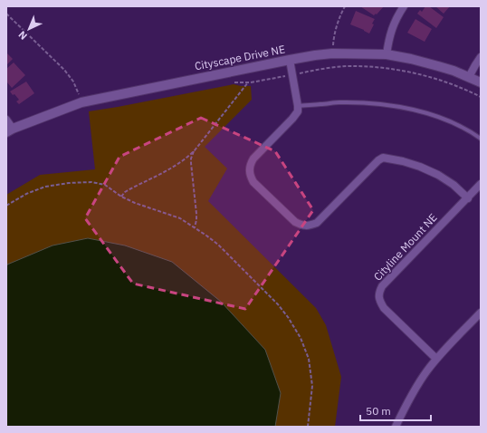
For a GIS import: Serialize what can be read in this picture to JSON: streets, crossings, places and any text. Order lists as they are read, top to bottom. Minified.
{"streets":{"street":["Cityscape Drive NE","Cityline Mount NE"]},"scale_bar":"50 m","north":"bottom left"}
